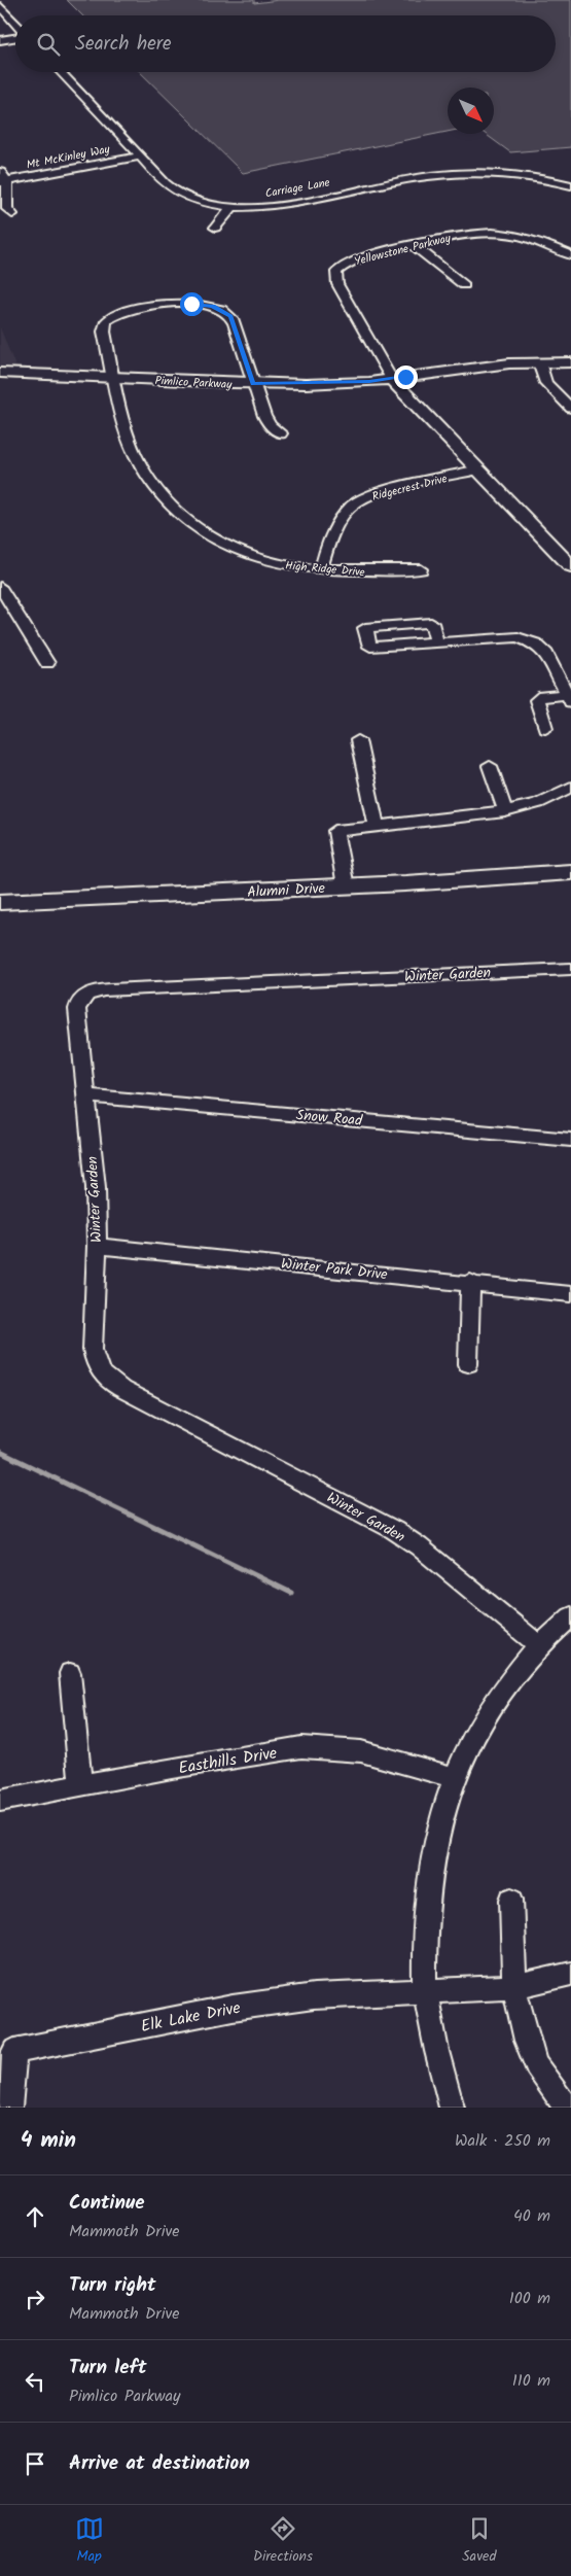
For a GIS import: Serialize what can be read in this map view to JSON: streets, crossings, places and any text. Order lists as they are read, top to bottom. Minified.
{"streets":{"main road":["Alumni Drive"],"street":["Mt McKinley Way","Carriage Lane","Yellowstone Parkway","Pimlico Parkway","Ridgecrest Drive","High Ridge Drive","Winter Garden","Snow Road","Winter Park Drive","Easthills Drive","Elk Lake Drive"]},"crossings":[["Mt McKinley Way","Carriage Lane"],["Yellowstone Parkway","Pimlico Parkway"],["Yellowstone Parkway","Ridgecrest Drive"],["Pimlico Parkway","High Ridge Drive"],["Ridgecrest Drive","High Ridge Drive"],["Winter Garden","Snow Road"],["Winter Garden","Winter Park Drive"]],"north":"bottom right","page":{"search":"Search here","heading":["4 min","Walk · 250 m"],"list":[["Continue","Mammoth Drive","40 m"],["Turn right","Mammoth Drive","100 m"],["Turn left","Pimlico Parkway","110 m"],"Arrive at destination"],"nav":["Map","Directions","Saved"]}}
